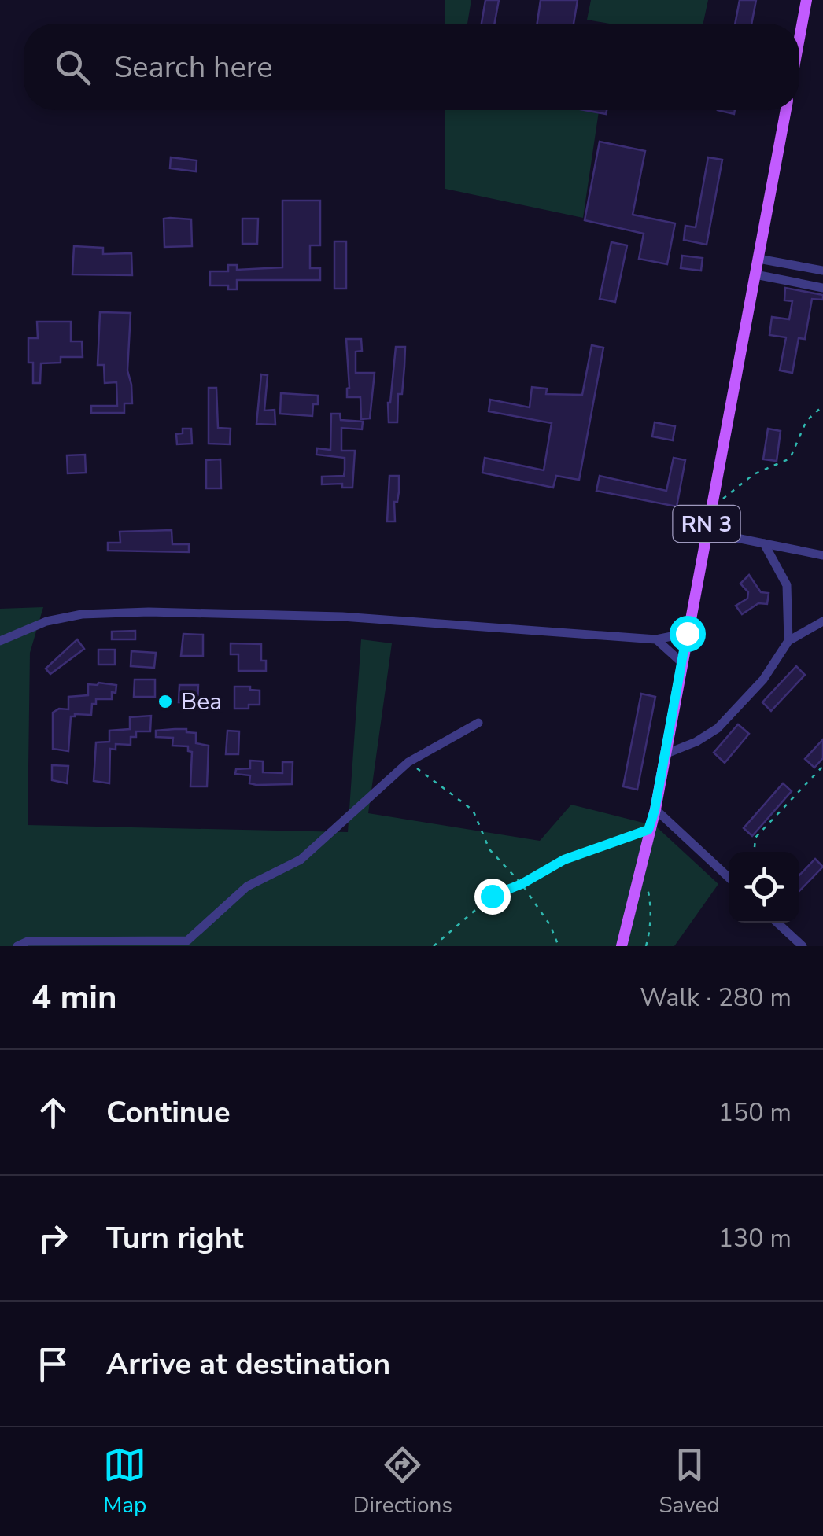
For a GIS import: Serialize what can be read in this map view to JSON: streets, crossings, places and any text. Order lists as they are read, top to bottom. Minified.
{"streets":{"main road":["RN 3"]},"places":["Bea"],"page":{"search":"Search here","heading":["4 min","Walk · 280 m"],"list":[["Continue","150 m"],["Turn right","130 m"],"Arrive at destination"],"nav":["Map","Directions","Saved"]}}
